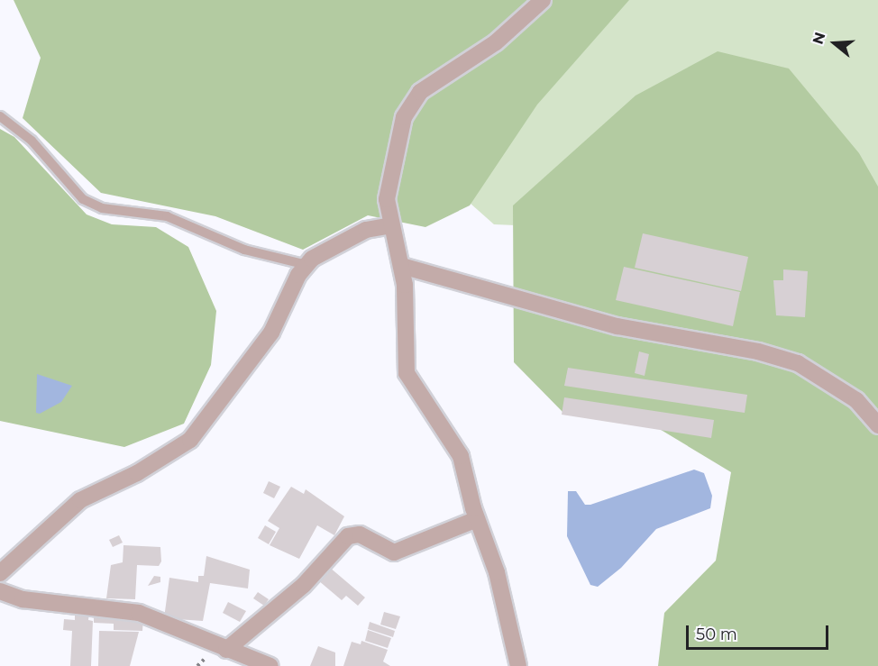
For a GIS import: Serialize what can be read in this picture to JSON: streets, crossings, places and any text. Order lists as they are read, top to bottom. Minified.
{"scale_bar":"50 m","north":"left"}
